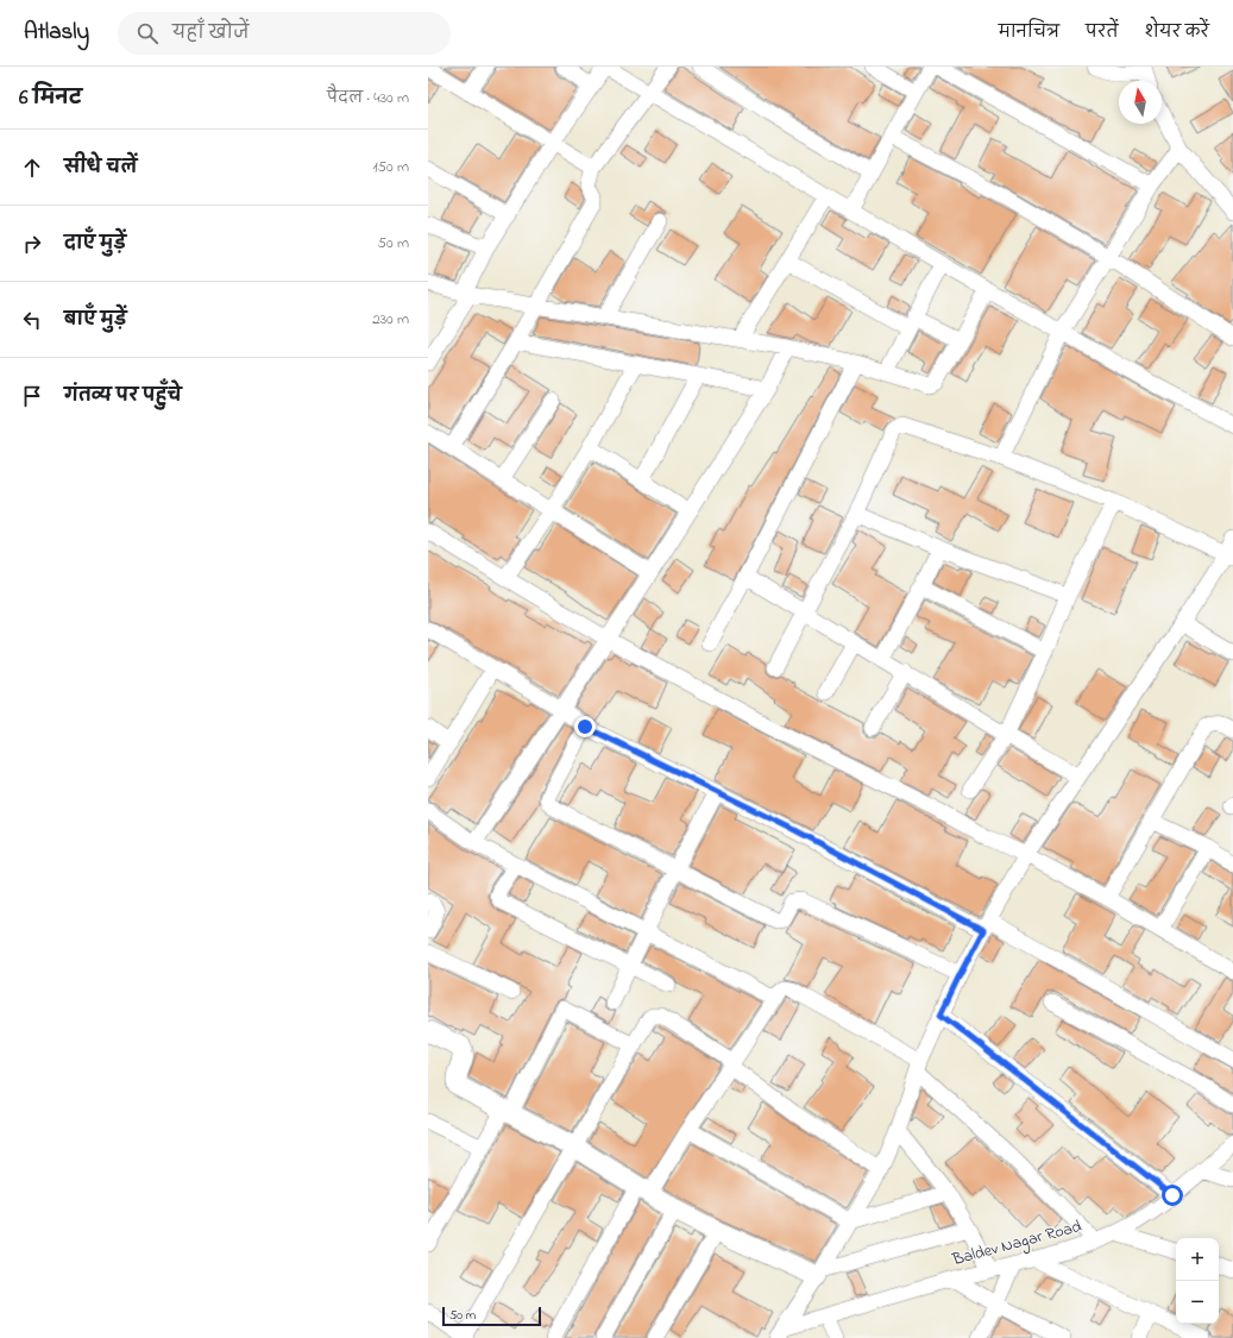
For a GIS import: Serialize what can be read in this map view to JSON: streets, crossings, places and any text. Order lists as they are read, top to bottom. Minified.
{"streets":{"street":["Baldev Nagar Road"]},"scale_bar":"50 m","north":"top","page":{"header":"Atlasly","search":"यहाँ खोजें","nav":["मानचित्र","परतें","शेयर करें"],"heading":["6 मिनट","पैदल · 430 m"],"list":[["सीधे चलें","150 m"],["दाएँ मुड़ें","50 m"],["बाएँ मुड़ें","230 m"],"गंतव्य पर पहुँचे"],"map_buttons":["+","−"],"scale":"50 m"}}
